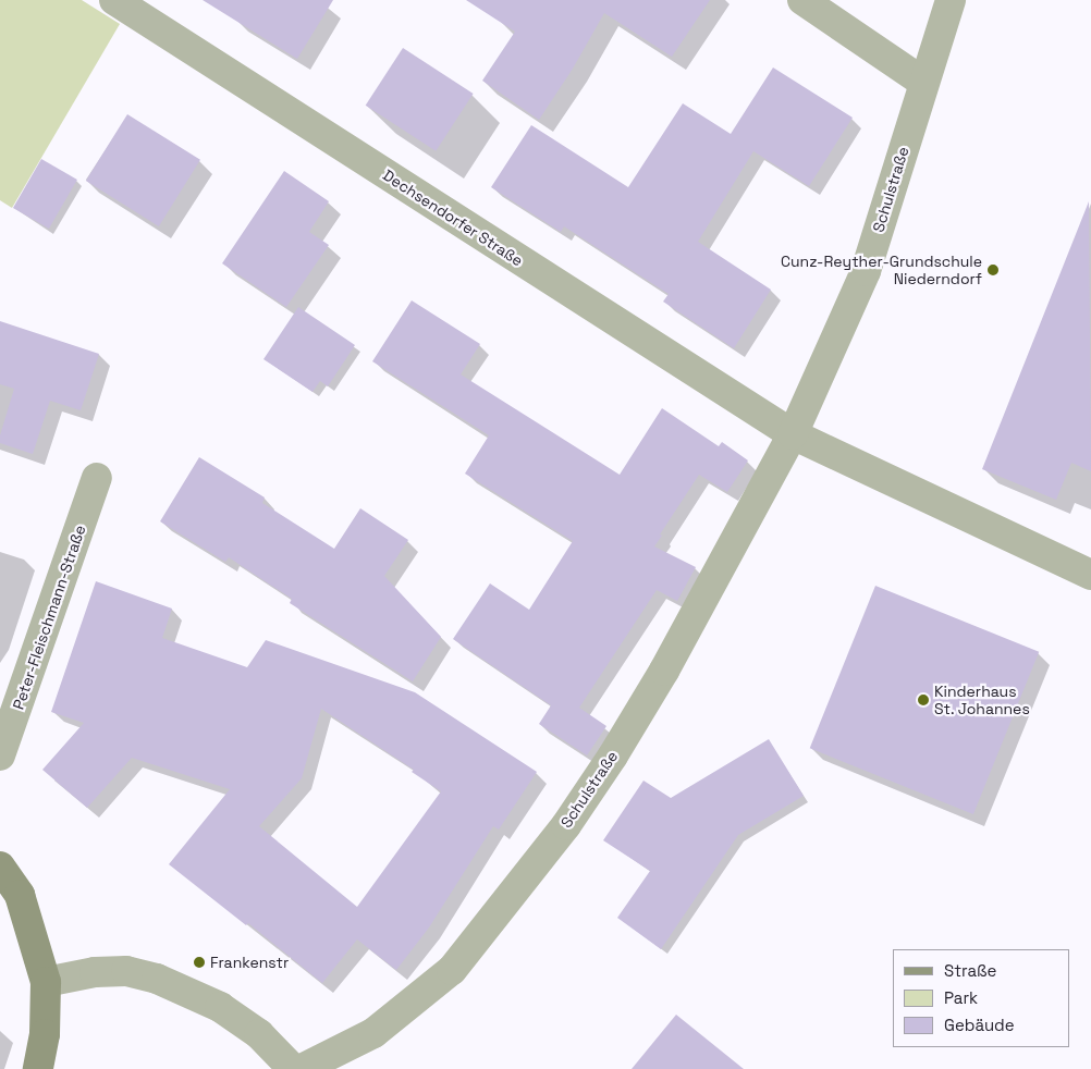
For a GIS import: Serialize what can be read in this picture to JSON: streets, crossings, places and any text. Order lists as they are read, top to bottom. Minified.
{"streets":{"street":["Schulstraße","Dechsendorfer Straße","Peter-Fleischmann-Straße"]},"crossings":[["Schulstraße","Dechsendorfer Straße"]],"places":["Cunz-Reyther-Grundschule Niederndorf","Kinderhaus St. Johannes","Frankenstr"],"legend":["Straße","Park","Gebäude"]}
